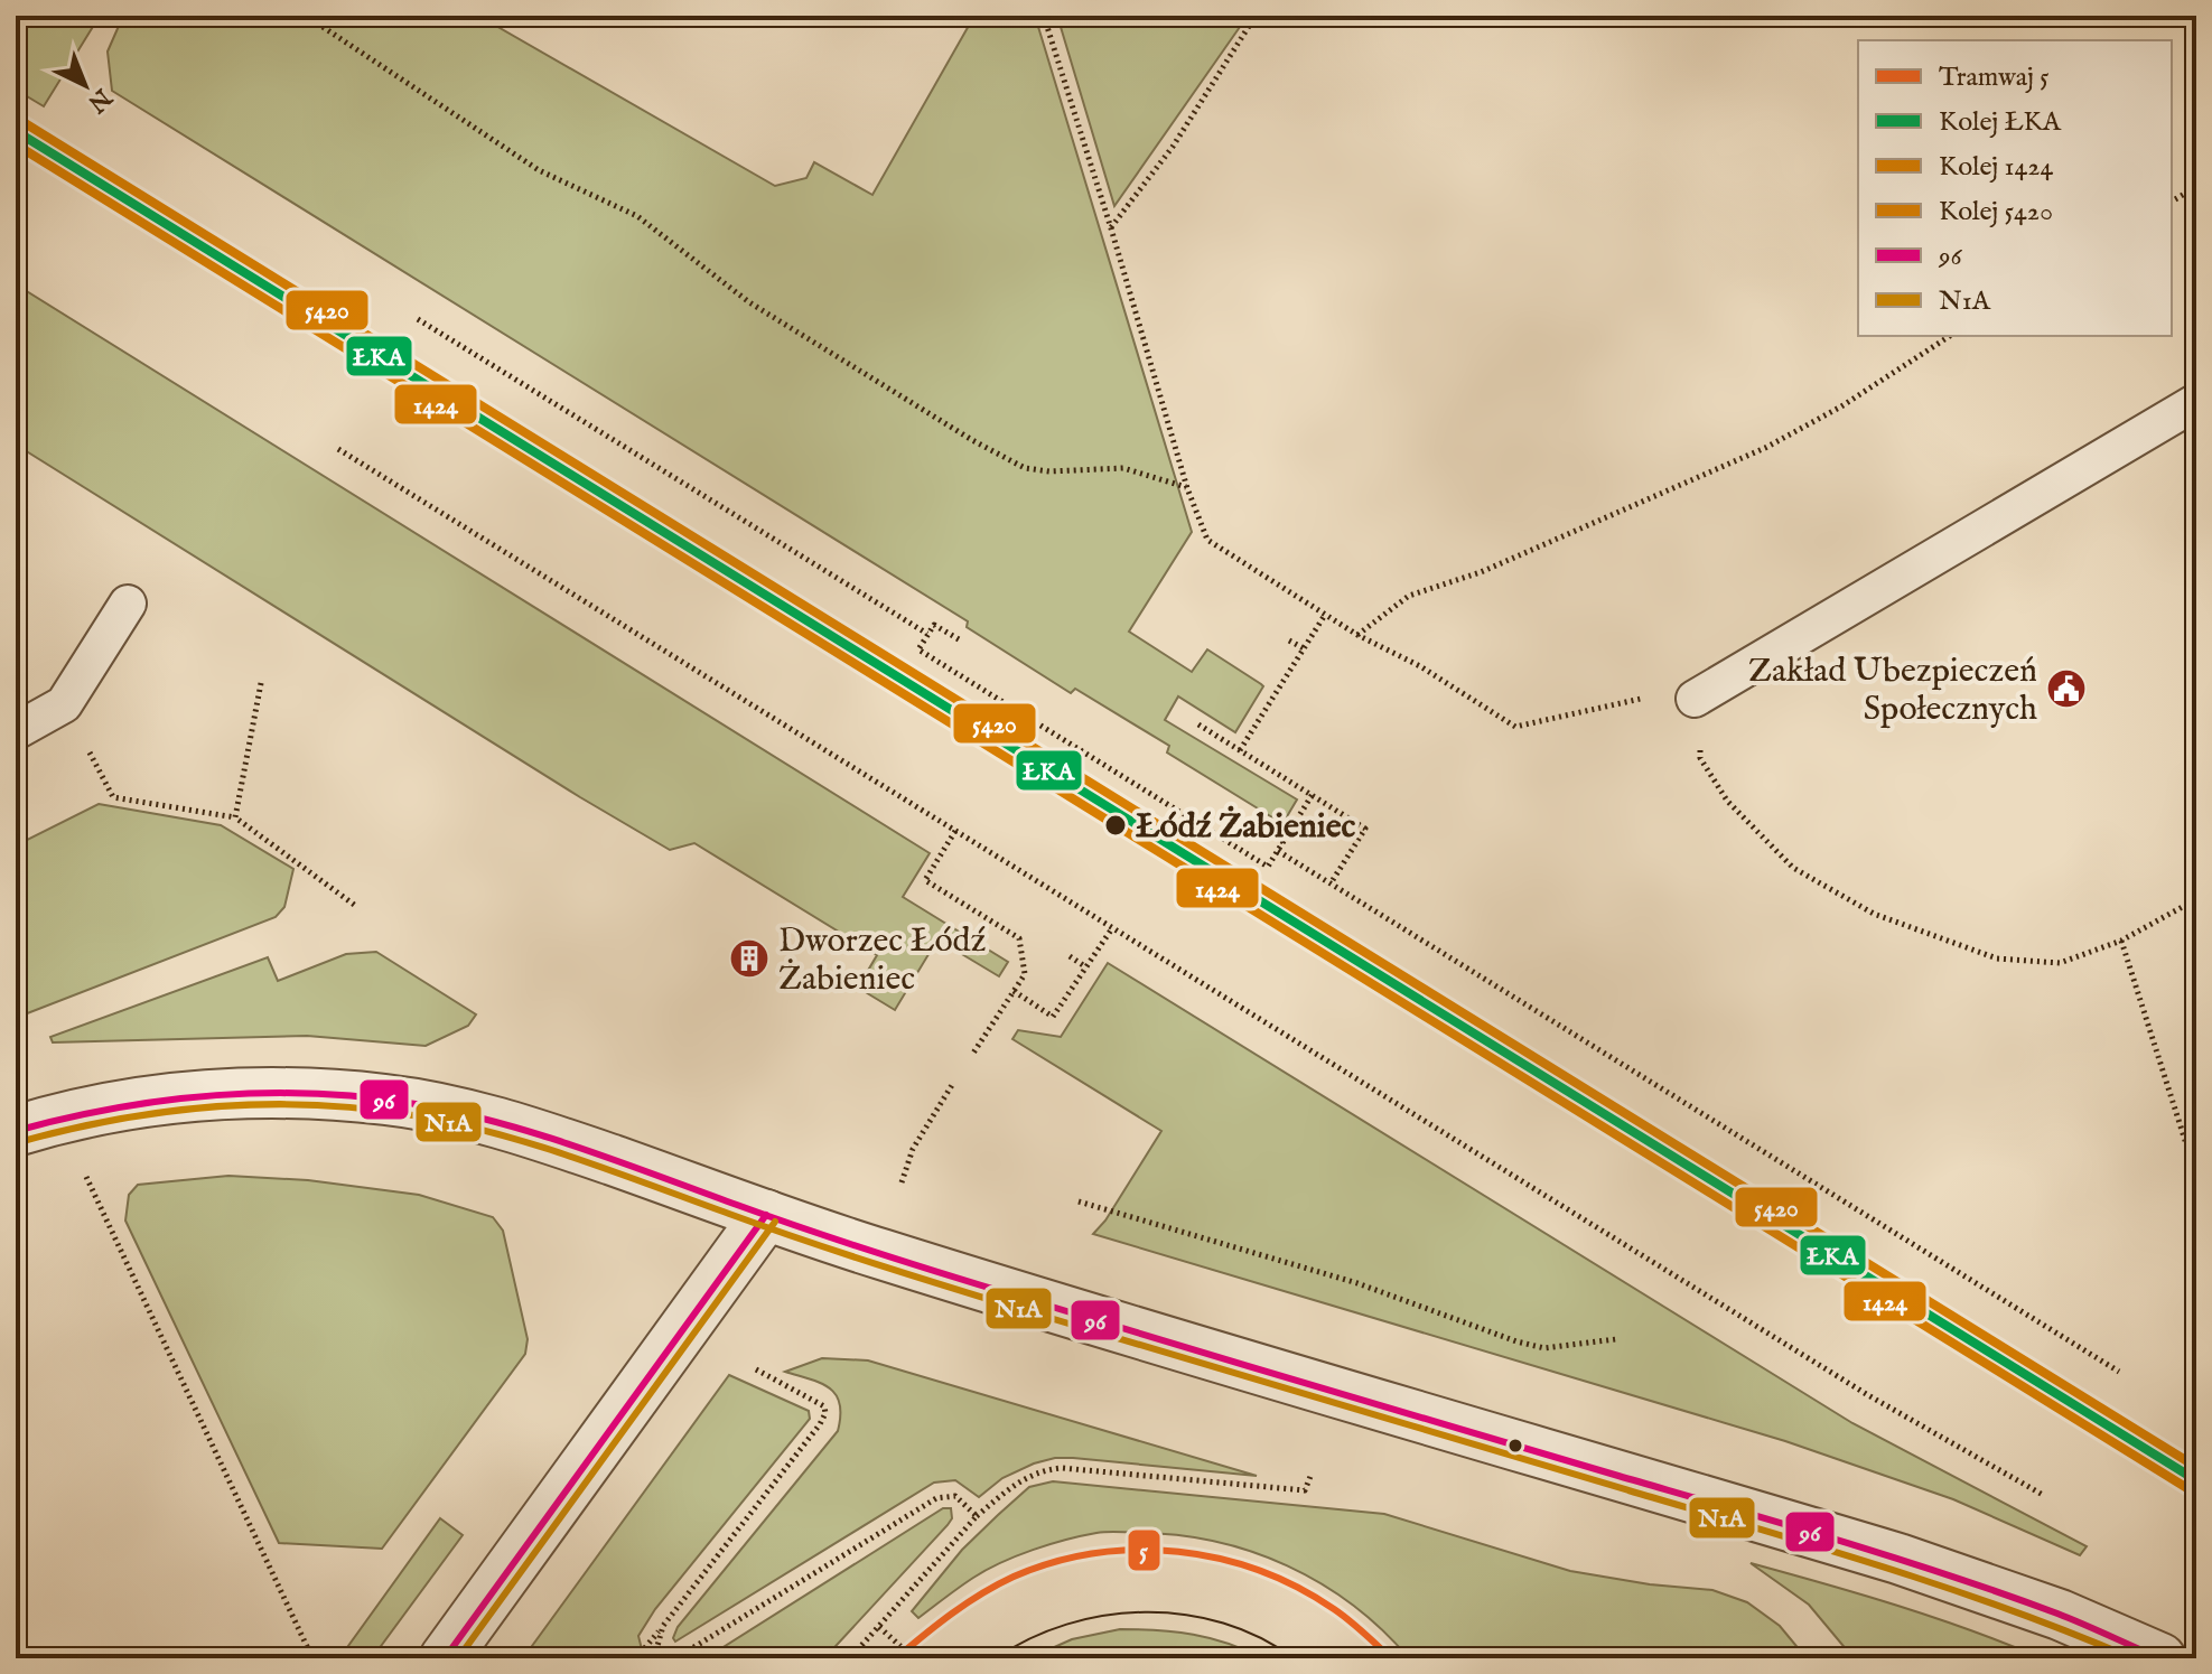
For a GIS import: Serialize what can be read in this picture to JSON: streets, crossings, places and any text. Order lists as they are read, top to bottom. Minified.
{"places":{"public building":["Zakład Ubezpieczeń Społecznych"],"other":["Łódź Żabieniec"],"building":["Dworzec Łódź Żabieniec"]},"lines":["rail line 5420","rail line ŁKA","rail line 1424","transit line 96","transit line N1A","tram line 5"],"legend":["Tramwaj 5","Kolej ŁKA","Kolej 1424","Kolej 5420","96","N1A"],"north":"bottom right"}
